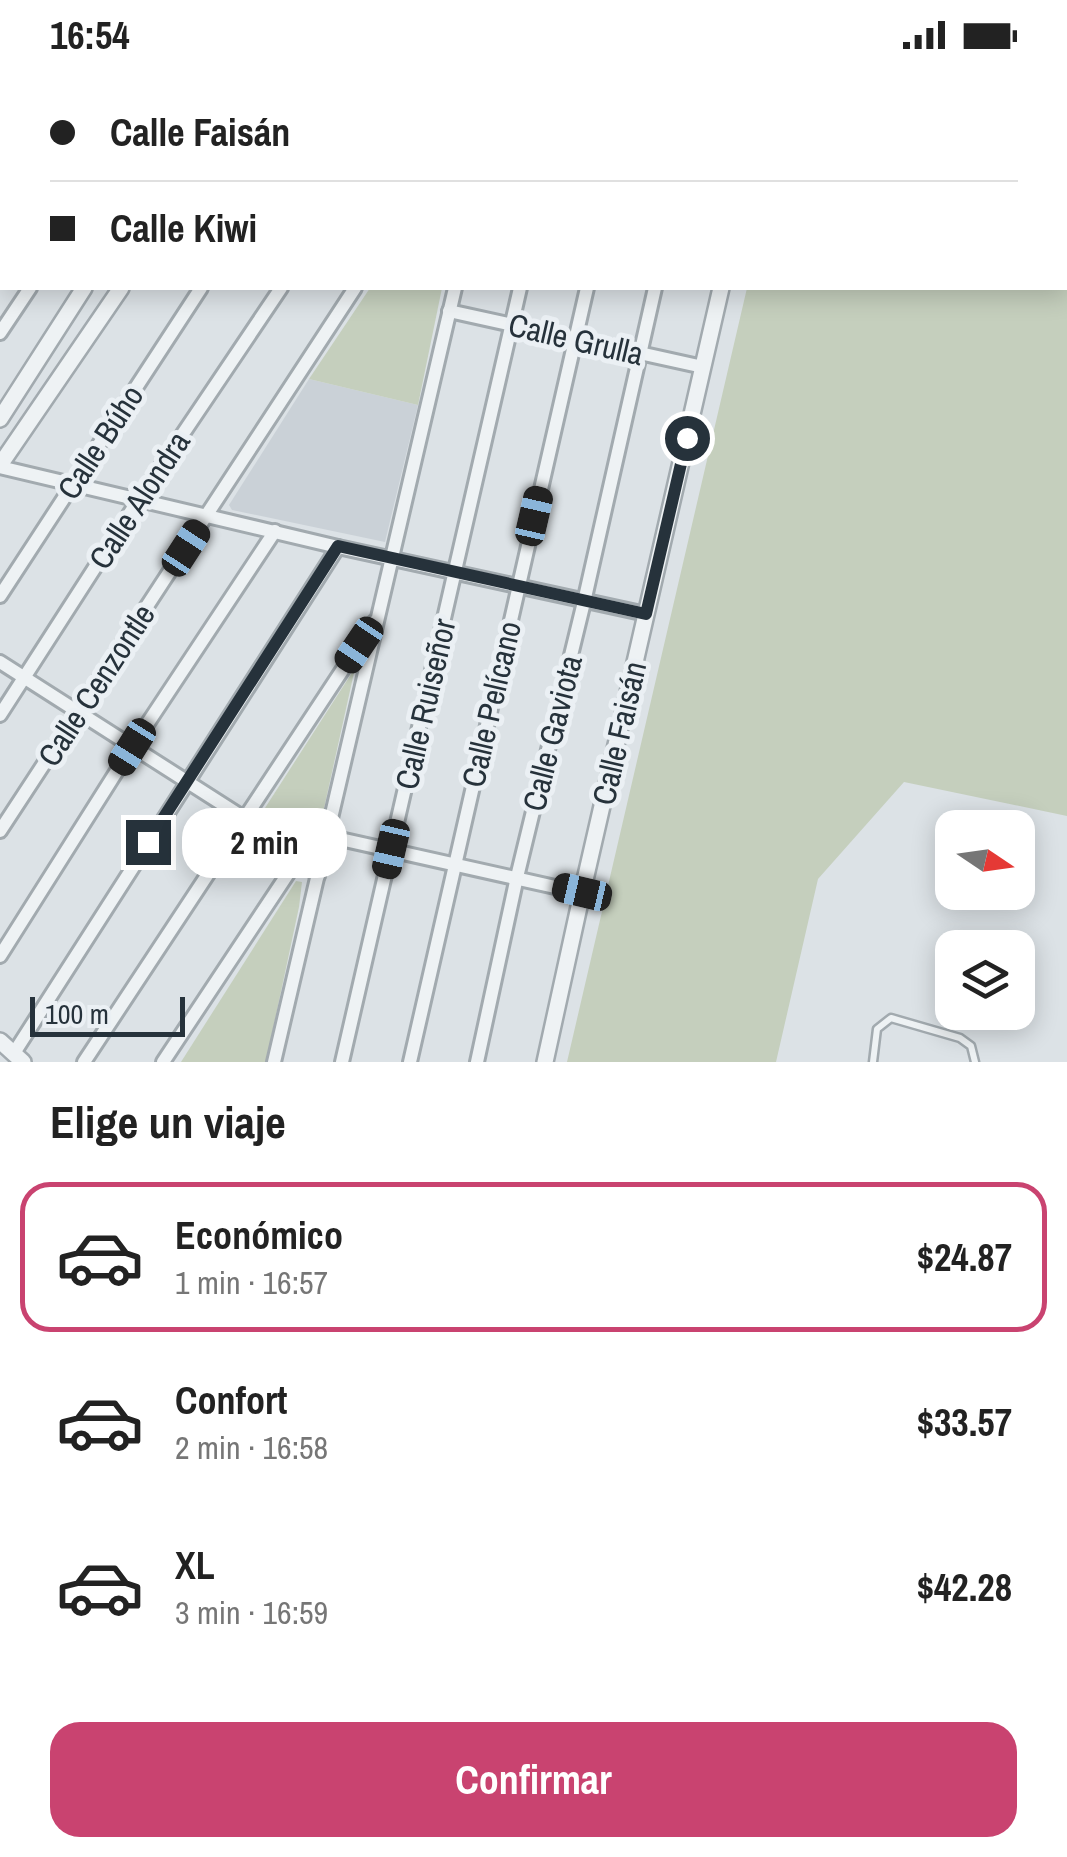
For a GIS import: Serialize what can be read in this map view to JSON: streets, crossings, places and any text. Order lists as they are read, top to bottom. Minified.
{"streets":{"street":["Calle Grulla","Calle Búho","Calle Alondra","Calle Cenzontle","Calle Ruiseñor","Calle Pelícano","Calle Gaviota","Calle Faisán"]},"crossings":[["Calle Grulla","Calle Ruiseñor"],["Calle Grulla","Calle Pelícano"],["Calle Grulla","Calle Gaviota"],["Calle Grulla","Calle Faisán"]],"scale_bar":"100 m","north":"right","page":{"status":"16:54","banner":["Calle Faisán","Calle Kiwi"],"bubble":"2 min","scale":"100 m","heading":"Elige un viaje","list":[{"name":"Económico","note":"1 min · 16:57","value":"$24.87"},{"name":"Confort","note":"2 min · 16:58","value":"$33.57"},{"name":"XL","note":"3 min · 16:59","value":"$42.28"}],"buttons":"Confirmar"}}
